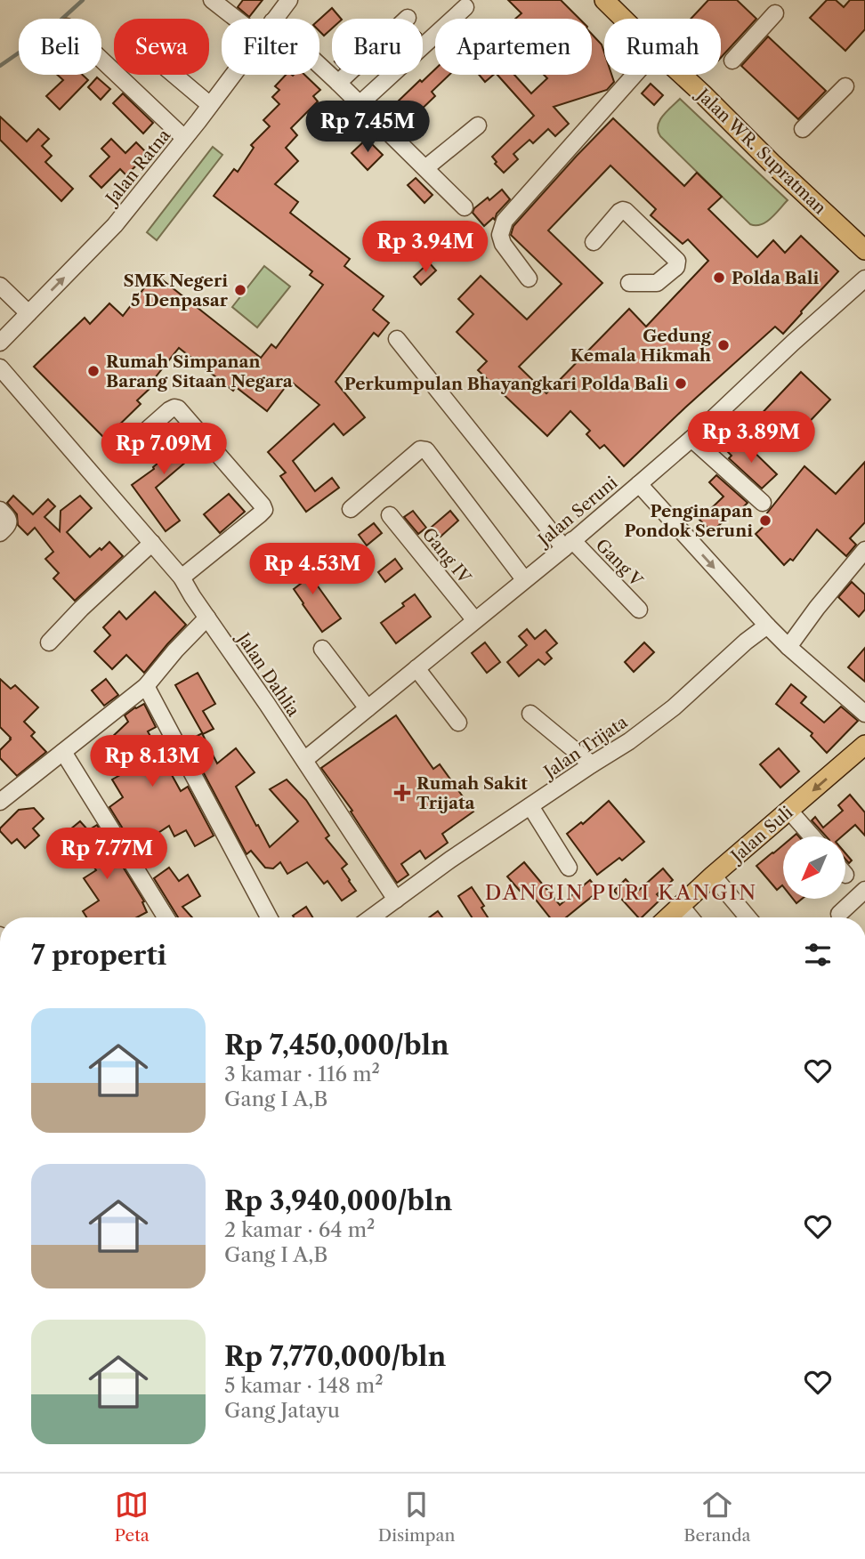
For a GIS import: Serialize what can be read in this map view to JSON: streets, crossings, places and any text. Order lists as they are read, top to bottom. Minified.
{"streets":{"main road":["Jalan WR. Supratman","Jalan Suli"],"street":["Jalan Ratna","Jalan Seruni","Gang IV","Gang V","Jalan Dahlia","Jalan Trijata"]},"crossings":[["Jalan Seruni","Gang IV"],["Jalan Seruni","Gang V"],["Jalan Seruni","Jalan Dahlia"],["Jalan Dahlia","Jalan Trijata"]],"one_way":["Jalan Ratna","Jalan Suli"],"districts":["DANGIN PURI KANGIN"],"places":{"other":["Polda Bali","SMK Negeri 5 Denpasar","Gedung Kemala Hikmah","Rumah Simpanan Barang Sitaan Negara","Perkumpulan Bhayangkari Polda Bali","Penginapan Pondok Seruni"],"health":["Rumah Sakit Trijata"]},"north":"bottom left","page":{"chip":["Beli","Sewa","Filter","Baru","Apartemen","Rumah"],"price":["Rp 7.45M","Rp 3.94M","Rp 3.89M","Rp 7.09M","Rp 4.53M","Rp 8.13M","Rp 7.77M"],"heading":"7 properti","list":[{"name":"Rp 7,450,000/bln","note":"3 kamar · 116 m² · Gang I A,B"},{"name":"Rp 3,940,000/bln","note":"2 kamar · 64 m² · Gang I A,B"},{"name":"Rp 7,770,000/bln","note":"5 kamar · 148 m² · Gang Jatayu"}],"tabs":["Peta","Disimpan","Beranda"]}}
